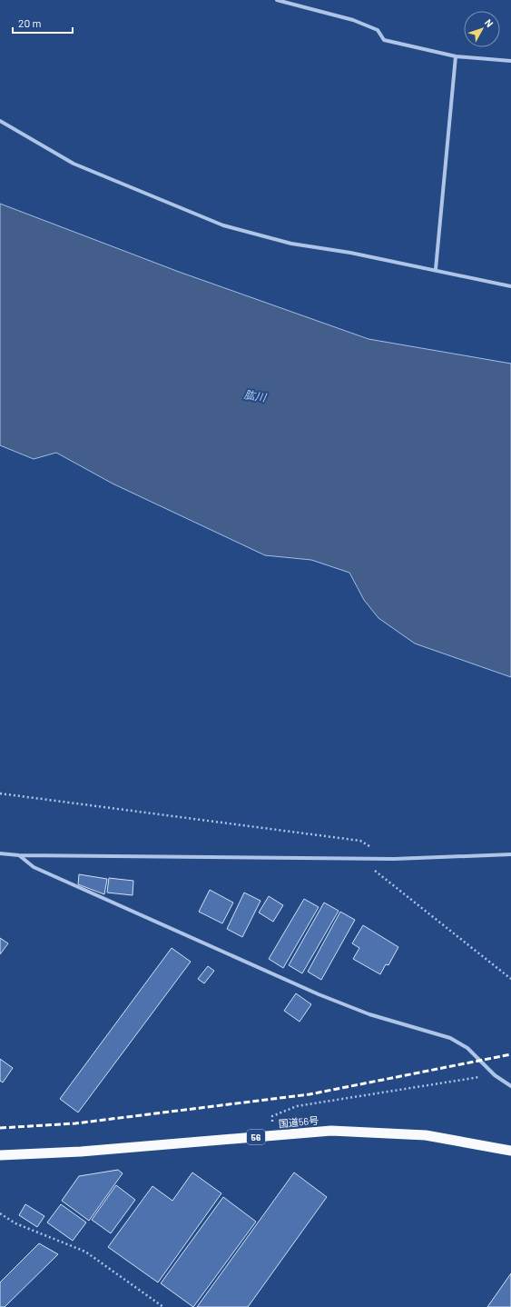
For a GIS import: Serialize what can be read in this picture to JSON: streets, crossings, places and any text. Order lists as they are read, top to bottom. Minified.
{"streets":{"highway":["国道56号","56"]},"water":["肱川"],"scale_bar":"20 m","north":"top right"}
